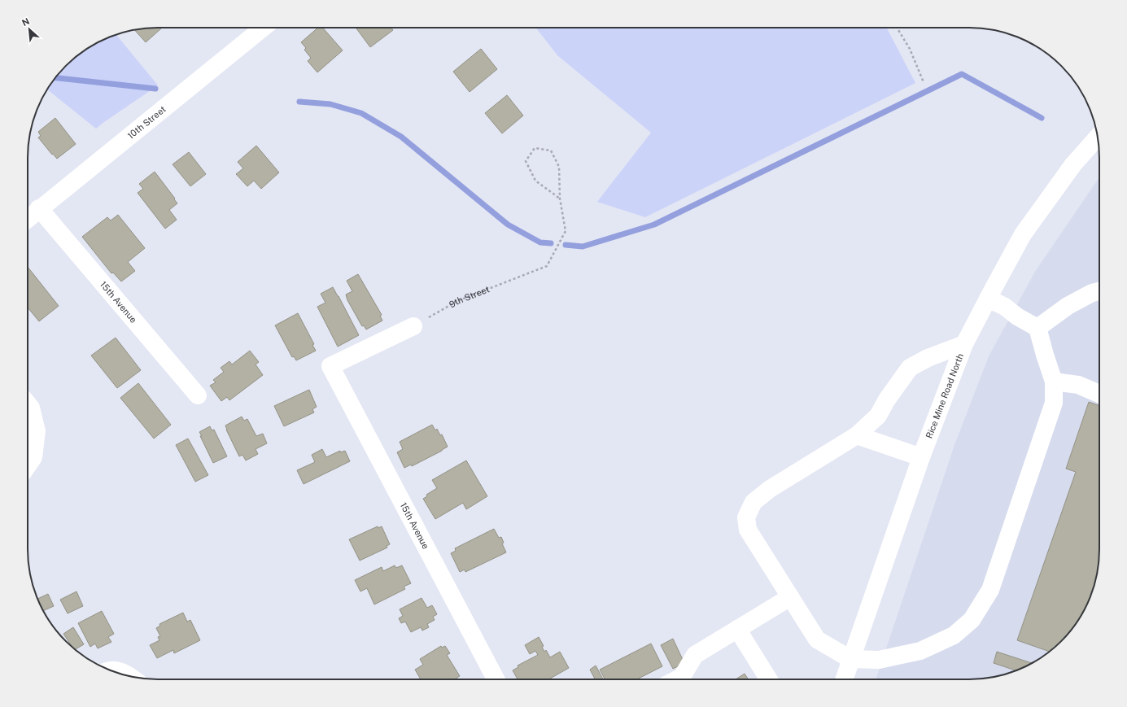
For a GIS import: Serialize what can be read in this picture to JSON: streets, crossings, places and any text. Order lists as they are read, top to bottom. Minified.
{"streets":{"street":["10th Street","15th Avenue","Rice Mine Road North"],"path":["9th Street"]},"crossings":[["10th Street","15th Avenue"],["9th Street","15th Avenue"]],"north":"top left"}
